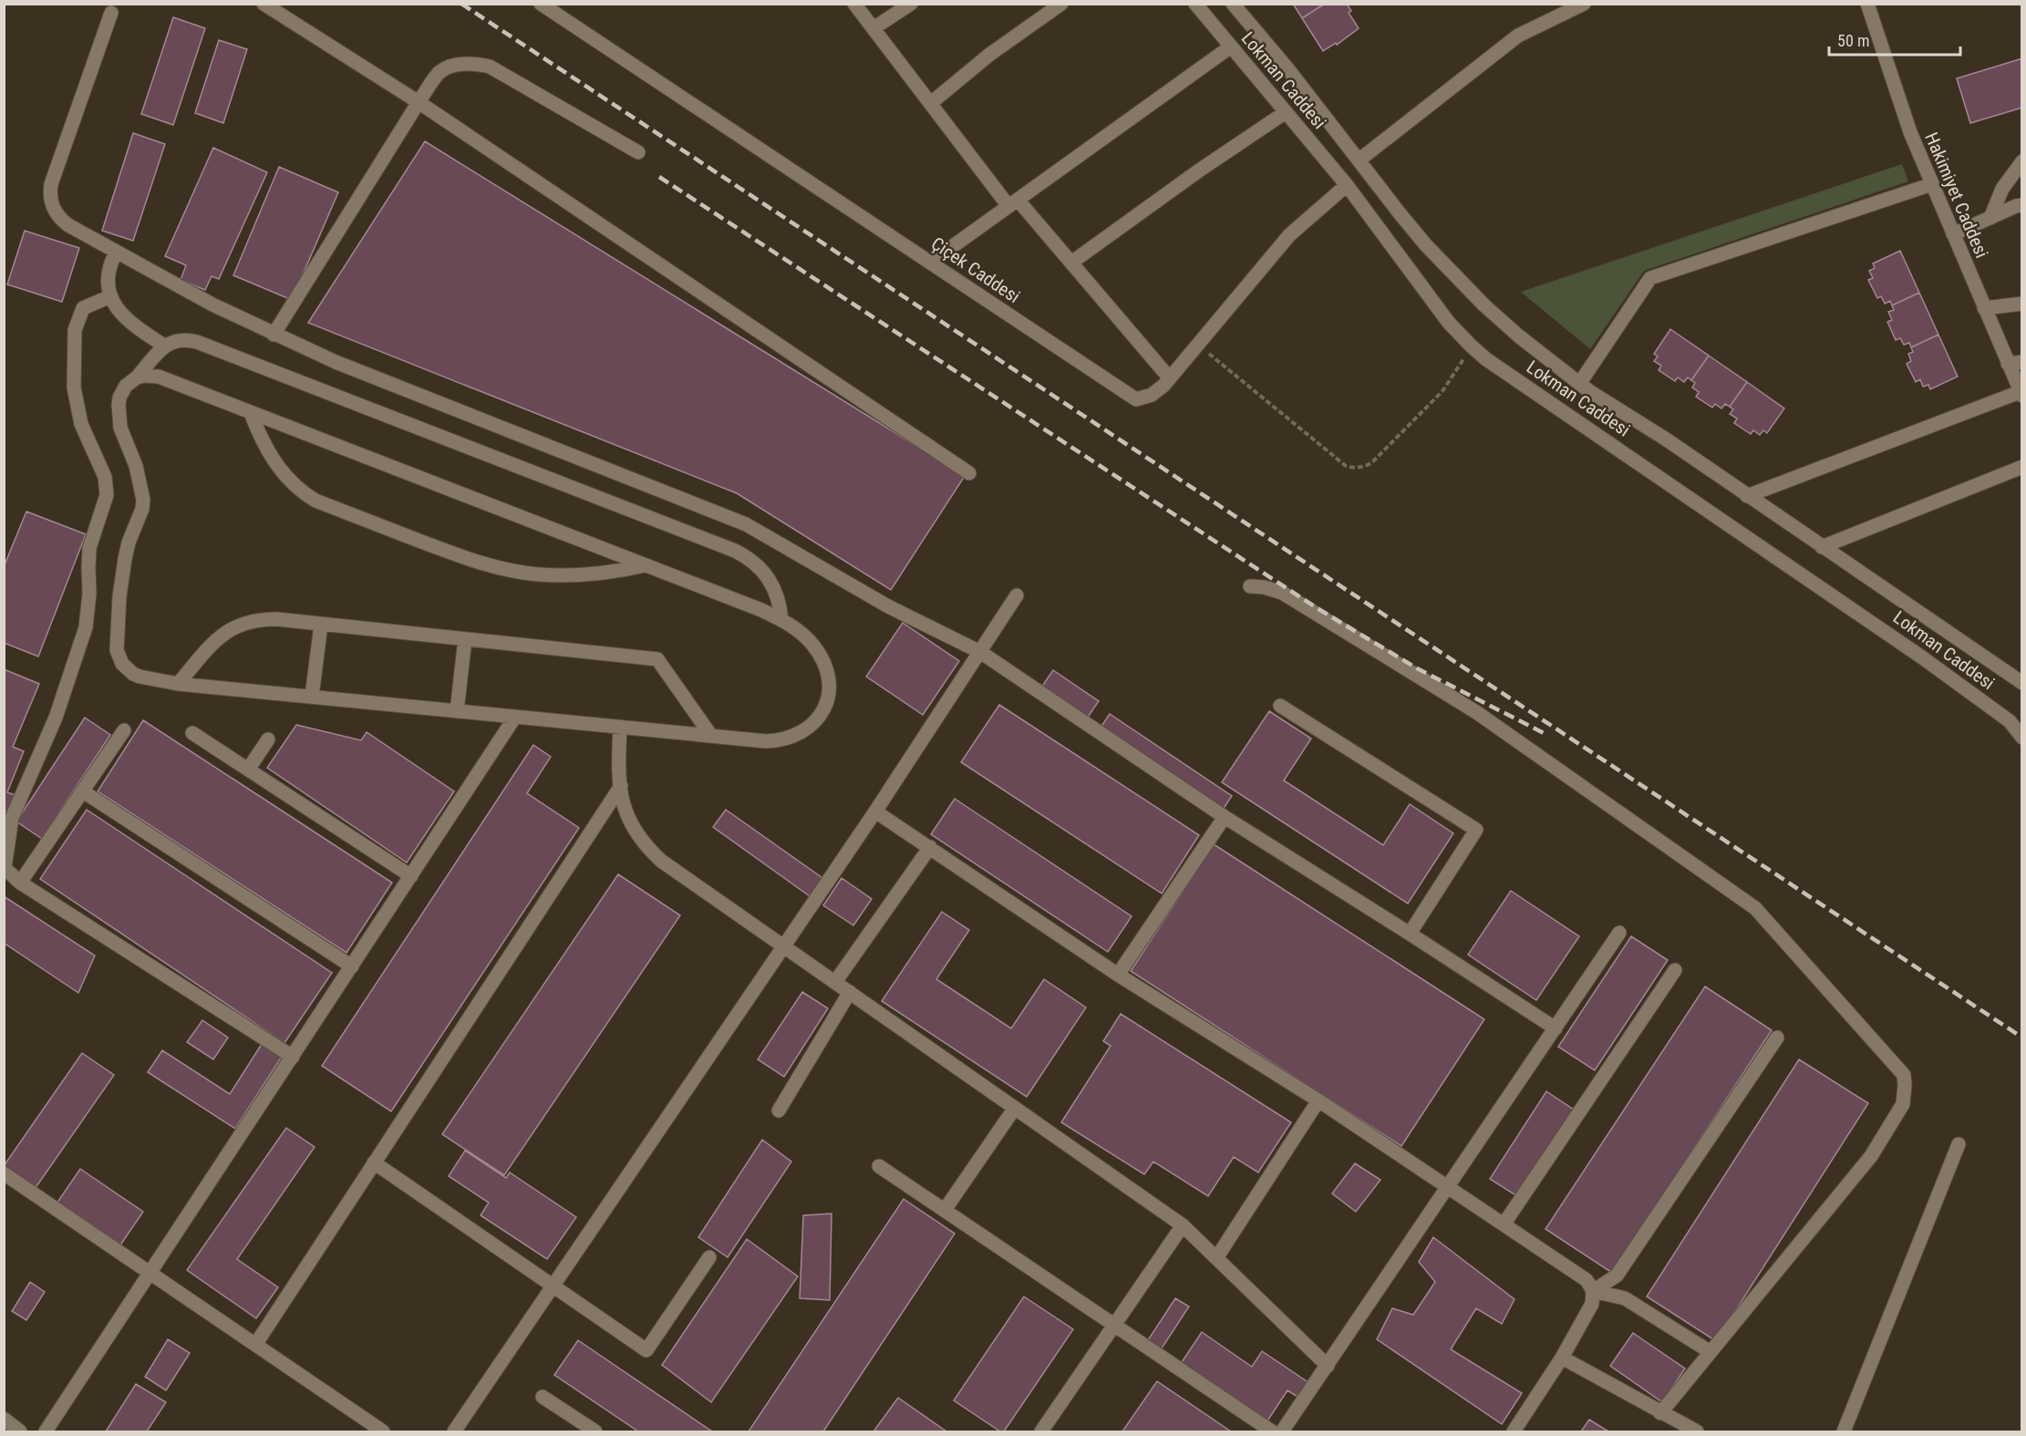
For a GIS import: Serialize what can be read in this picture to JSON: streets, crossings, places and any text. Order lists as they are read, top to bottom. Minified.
{"streets":{"street":["Lokman Caddesi","Hakimiyet Caddesi","Çiçek Caddesi"]},"crossings":[["Lokman Caddesi","Çiçek Caddesi"]],"scale_bar":"50 m"}
